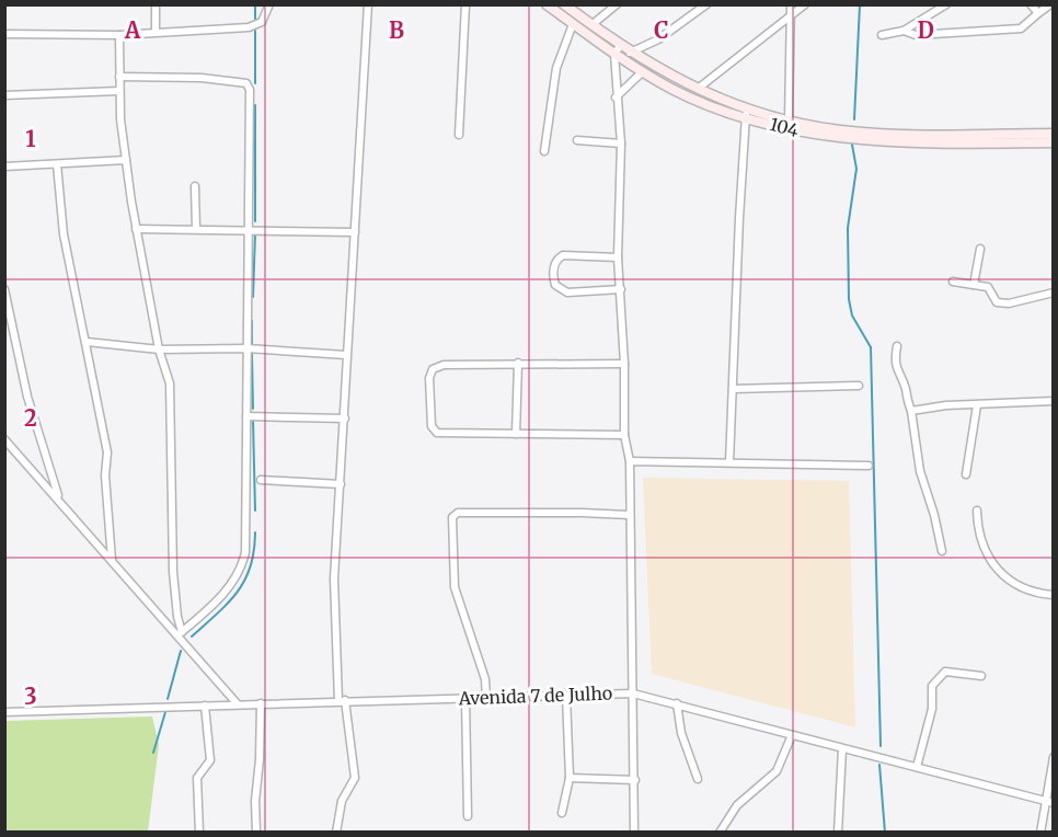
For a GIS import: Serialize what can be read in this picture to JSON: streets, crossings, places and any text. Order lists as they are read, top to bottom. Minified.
{"streets":{"street":["104","Avenida 7 de Julho"]},"grid":{"columns":["A","B","C","D"],"rows":["1","2","3"]}}
